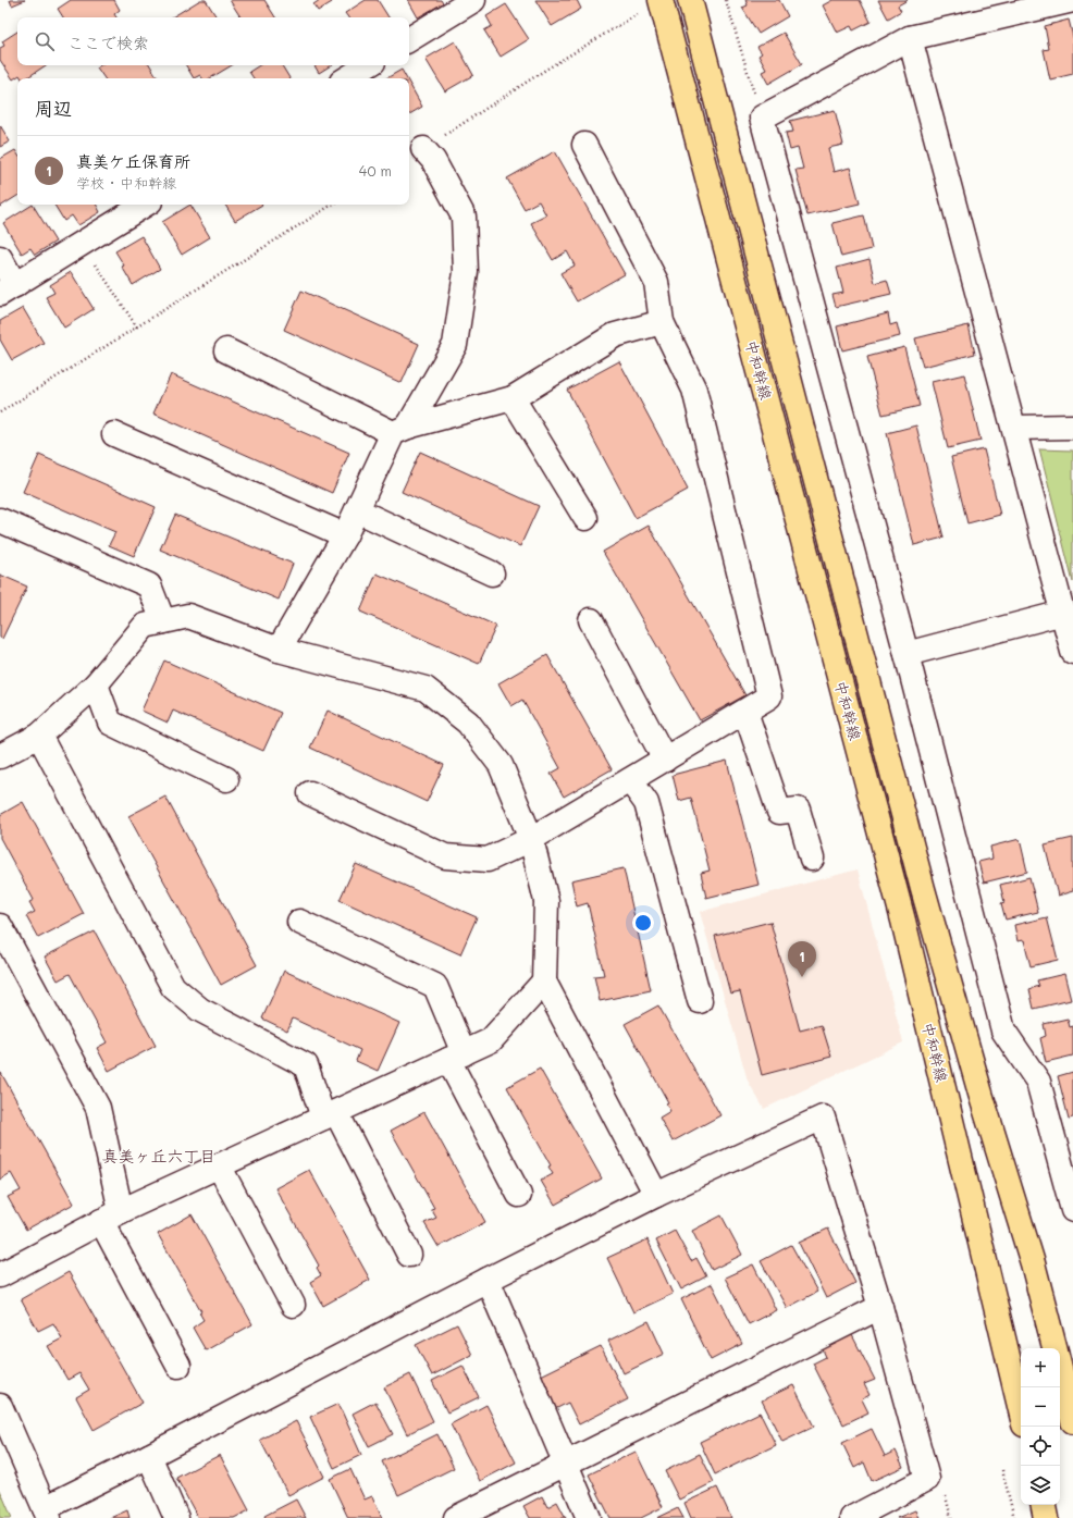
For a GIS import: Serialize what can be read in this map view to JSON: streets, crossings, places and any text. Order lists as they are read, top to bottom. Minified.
{"streets":{"main road":["中和幹線"]},"districts":["真美ヶ丘六丁目"],"page":{"search":"ここで検索","heading":"周辺","list":[{"mark":"1","name":"真美ケ丘保育所","note":"学校 · 中和幹線","value":"40 m"}],"pins":"1","map_buttons":["+","−"]}}
